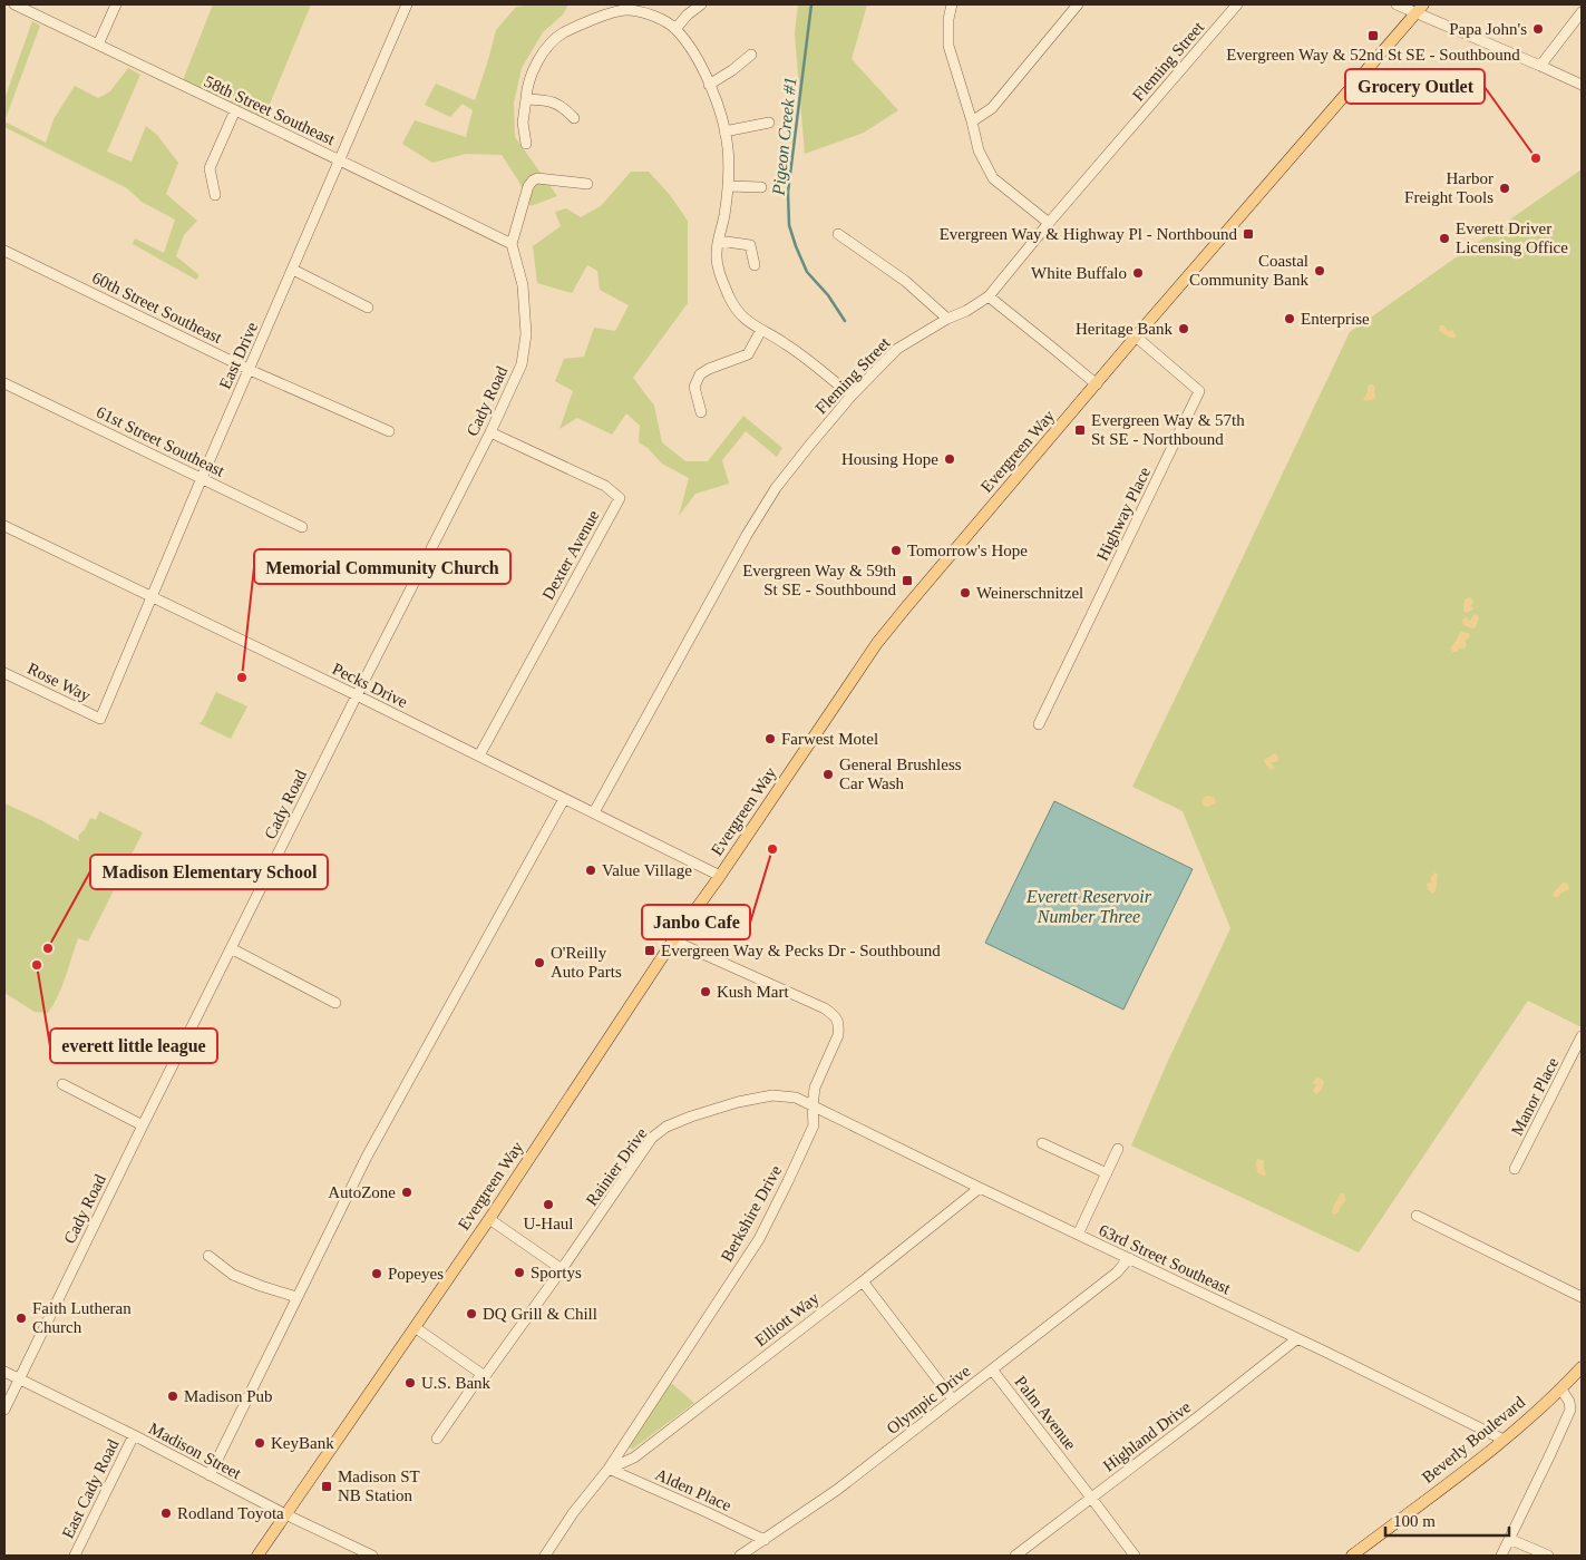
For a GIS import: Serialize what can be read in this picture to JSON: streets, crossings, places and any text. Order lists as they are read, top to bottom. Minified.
{"streets":{"main road":["Evergreen Way","Beverly Boulevard"],"street":["Fleming Street","58th Street Southeast","60th Street Southeast","East Drive","Cady Road","61st Street Southeast","Highway Place","Dexter Avenue","Rose Way","Pecks Drive","Manor Place","Rainier Drive","Berkshire Drive","63rd Street Southeast","Elliott Way","Olympic Drive","Palm Avenue","Highland Drive","Madison Street","East Cady Road","Alden Place"]},"crossings":[["Fleming Street","Pecks Drive"],["58th Street Southeast","East Drive"],["58th Street Southeast","Cady Road"],["60th Street Southeast","East Drive"],["East Drive","61st Street Southeast"],["East Drive","Rose Way"],["East Drive","Pecks Drive"],["Cady Road","Dexter Avenue"],["Cady Road","Pecks Drive"],["Cady Road","Madison Street"],["Evergreen Way","Highway Place"],["Evergreen Way","Pecks Drive"],["Evergreen Way","Berkshire Drive"],["Evergreen Way","Madison Street"],["Dexter Avenue","Pecks Drive"],["Rainier Drive","Berkshire Drive"],["Rainier Drive","63rd Street Southeast"],["Berkshire Drive","63rd Street Southeast"],["Berkshire Drive","Elliott Way"],["Berkshire Drive","Alden Place"],["63rd Street Southeast","Elliott Way"],["63rd Street Southeast","Olympic Drive"],["63rd Street Southeast","Highland Drive"],["63rd Street Southeast","Beverly Boulevard"],["Elliott Way","Alden Place"],["Olympic Drive","Palm Avenue"],["Olympic Drive","Alden Place"],["Palm Avenue","Highland Drive"],["Madison Street","East Cady Road"]],"water":["Pigeon Creek #1","Everett Reservoir Number Three"],"places":{"other":["Papa John's","Grocery Outlet","Harbor Freight Tools","Everett Driver Licensing Office","Coastal Community Bank","White Buffalo","Enterprise","Heritage Bank","Housing Hope","Tomorrow's Hope","Weinerschnitzel","Memorial Community Church","Farwest Motel","General Brushless Car Wash","Janbo Cafe","Value Village","Madison Elementary School","O'Reilly Auto Parts","everett little league","Kush Mart","AutoZone","U-Haul","Sportys","Popeyes","DQ Grill & Chill","Faith Lutheran Church","U.S. Bank","Madison Pub","KeyBank","Rodland Toyota"],"transit":["Evergreen Way & 52nd St SE - Southbound","Evergreen Way & Highway Pl - Northbound","Evergreen Way & 57th St SE - Northbound","Evergreen Way & 59th St SE - Southbound","Evergreen Way & Pecks Dr - Southbound","Madison ST NB Station"]},"scale_bar":"100 m"}
